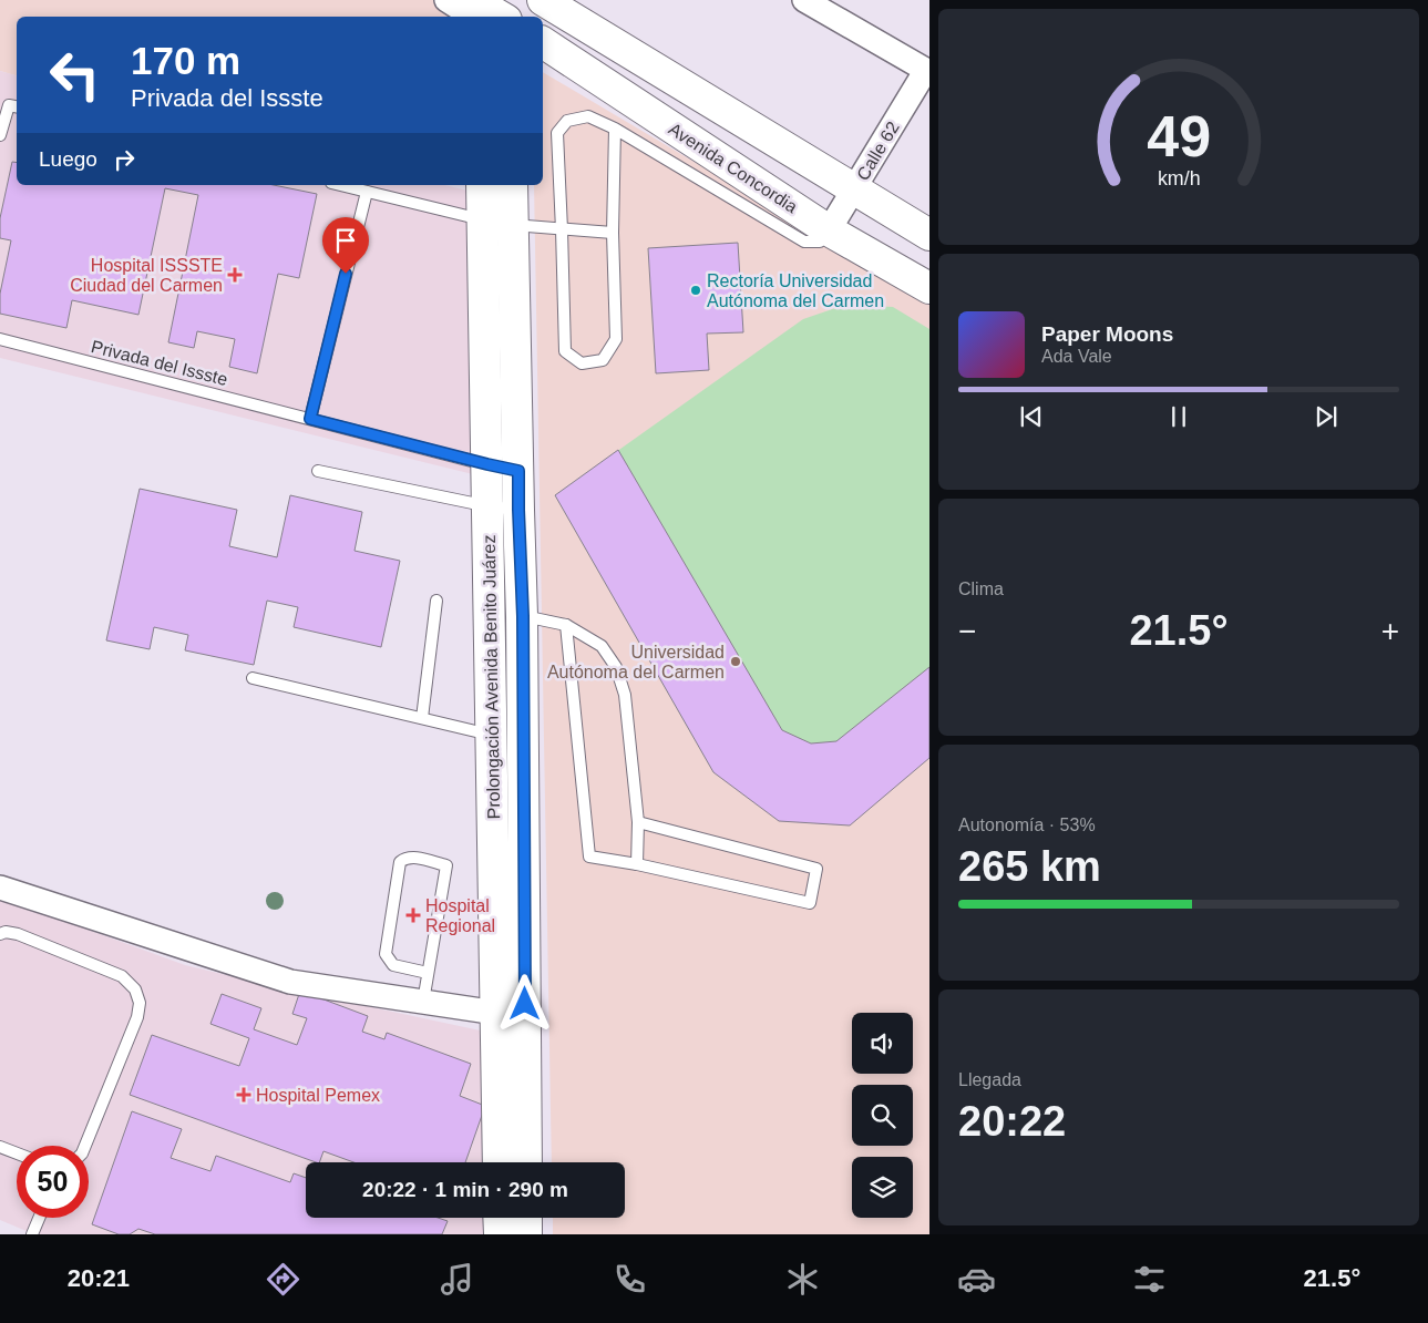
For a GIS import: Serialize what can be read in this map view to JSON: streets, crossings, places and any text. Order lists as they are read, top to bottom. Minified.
{"streets":{"main road":["Avenida Concordia","Prolongación Avenida Benito Juárez"],"street":["Calle 62"],"lane":["Privada del Issste"]},"crossings":[["Calle 62","Avenida Concordia"],["Privada del Issste","Prolongación Avenida Benito Juárez"]],"places":{"health":["Hospital ISSSTE Ciudad del Carmen","Hospital Regional","Hospital Pemex"],"other":["Rectoría Universidad Autónoma del Carmen","Universidad Autónoma del Carmen"]},"page":{"turn":["170 m","Privada del Issste"],"then":"Luego","song":["Paper Moons","Ada Vale"],"tile":["Clima",["Autonomía · 53%","265 km"],["Llegada","20:22"]],"heat":["−","21.5°","+"],"limit":"50","trip":"20:22 · 1 min · 290 m","tabs":["20:21","21.5°"],"gauge":["49","km/h"]}}
